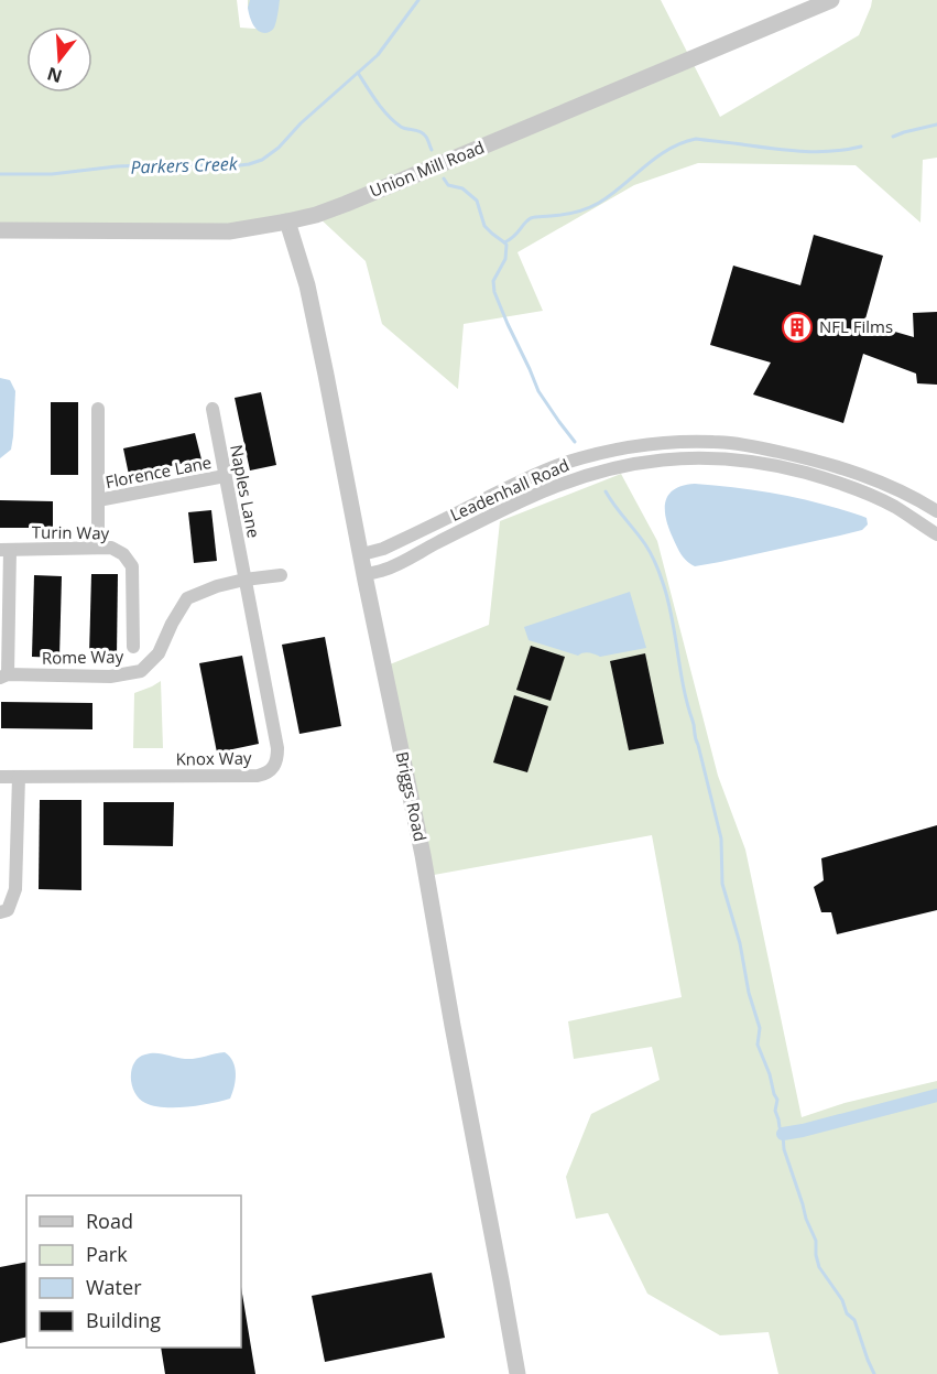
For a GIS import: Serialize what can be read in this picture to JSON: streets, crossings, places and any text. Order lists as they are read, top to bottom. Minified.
{"streets":{"street":["Union Mill Road","Florence Lane","Leadenhall Road","Naples Lane","Turin Way","Rome Way","Knox Way","Briggs Road"]},"crossings":[["Union Mill Road","Briggs Road"],["Florence Lane","Naples Lane"],["Leadenhall Road","Briggs Road"],["Naples Lane","Rome Way"],["Naples Lane","Knox Way"],["Rome Way","Knox Way"]],"water":["Parkers Creek"],"places":{"building":["NFL Films"]},"legend":["Road","Park","Water","Building"],"north":"bottom"}
